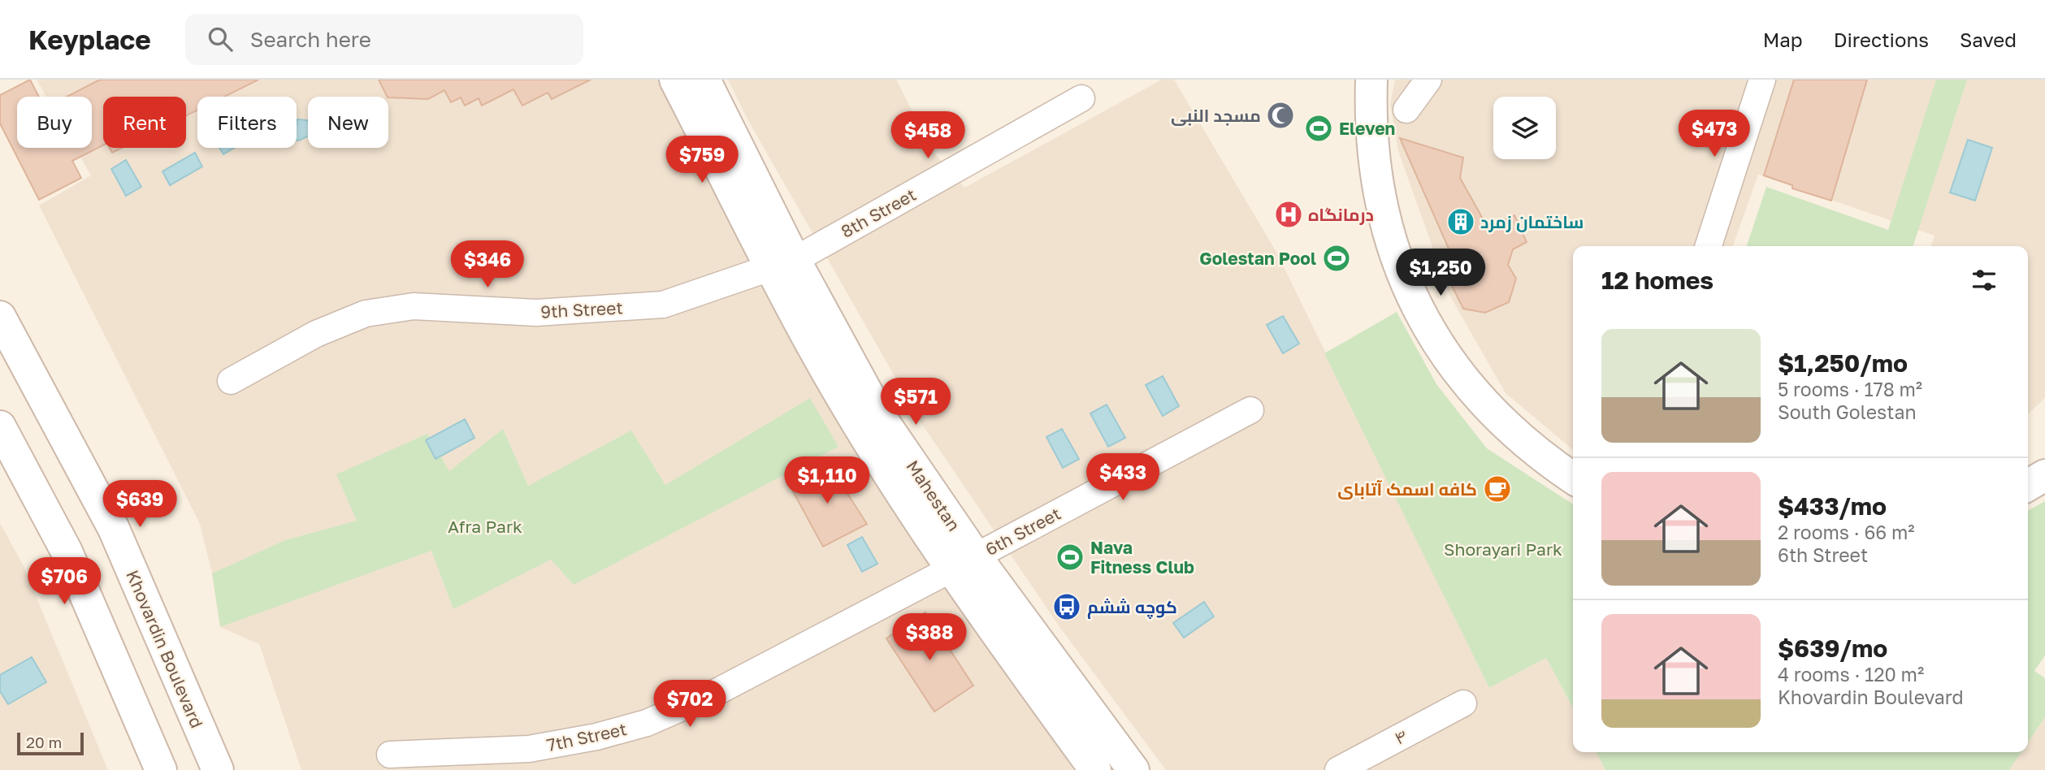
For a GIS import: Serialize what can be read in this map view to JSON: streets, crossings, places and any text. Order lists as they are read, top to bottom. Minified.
{"streets":{"street":["8th Street","9th Street","Mahestan","6th Street","Khovardin Boulevard","7th Street","۴"]},"crossings":[["8th Street","9th Street"],["8th Street","Mahestan"],["9th Street","Mahestan"],["Mahestan","6th Street"],["Mahestan","7th Street"],["6th Street","7th Street"]],"parks":["Afra Park","Shorayari Park"],"places":{"mosque":["مسجد النبی"],"sports":["Eleven","Golestan Pool","Nava Fitness Club"],"hospital":["درمانگاه"],"building":["ساختمان زمرد"],"cafe":["کافه اسمک آتابای"],"bus stop":["کوچه ششم"]},"scale_bar":"20 m","page":{"header":"Keyplace","search":"Search here","nav":["Map","Directions","Saved"],"chip":["Buy","Rent","Filters","New"],"price":["$473","$458","$759","$346","$1,250","$571","$433","$1,110","$639","$706","$388","$702"],"heading":"12 homes","list":[{"name":"$1,250/mo","note":"5 rooms · 178 m² · South Golestan"},{"name":"$433/mo","note":"2 rooms · 66 m² · 6th Street"},{"name":"$639/mo","note":"4 rooms · 120 m² · Khovardin Boulevard"}],"scale":"20 m"}}
